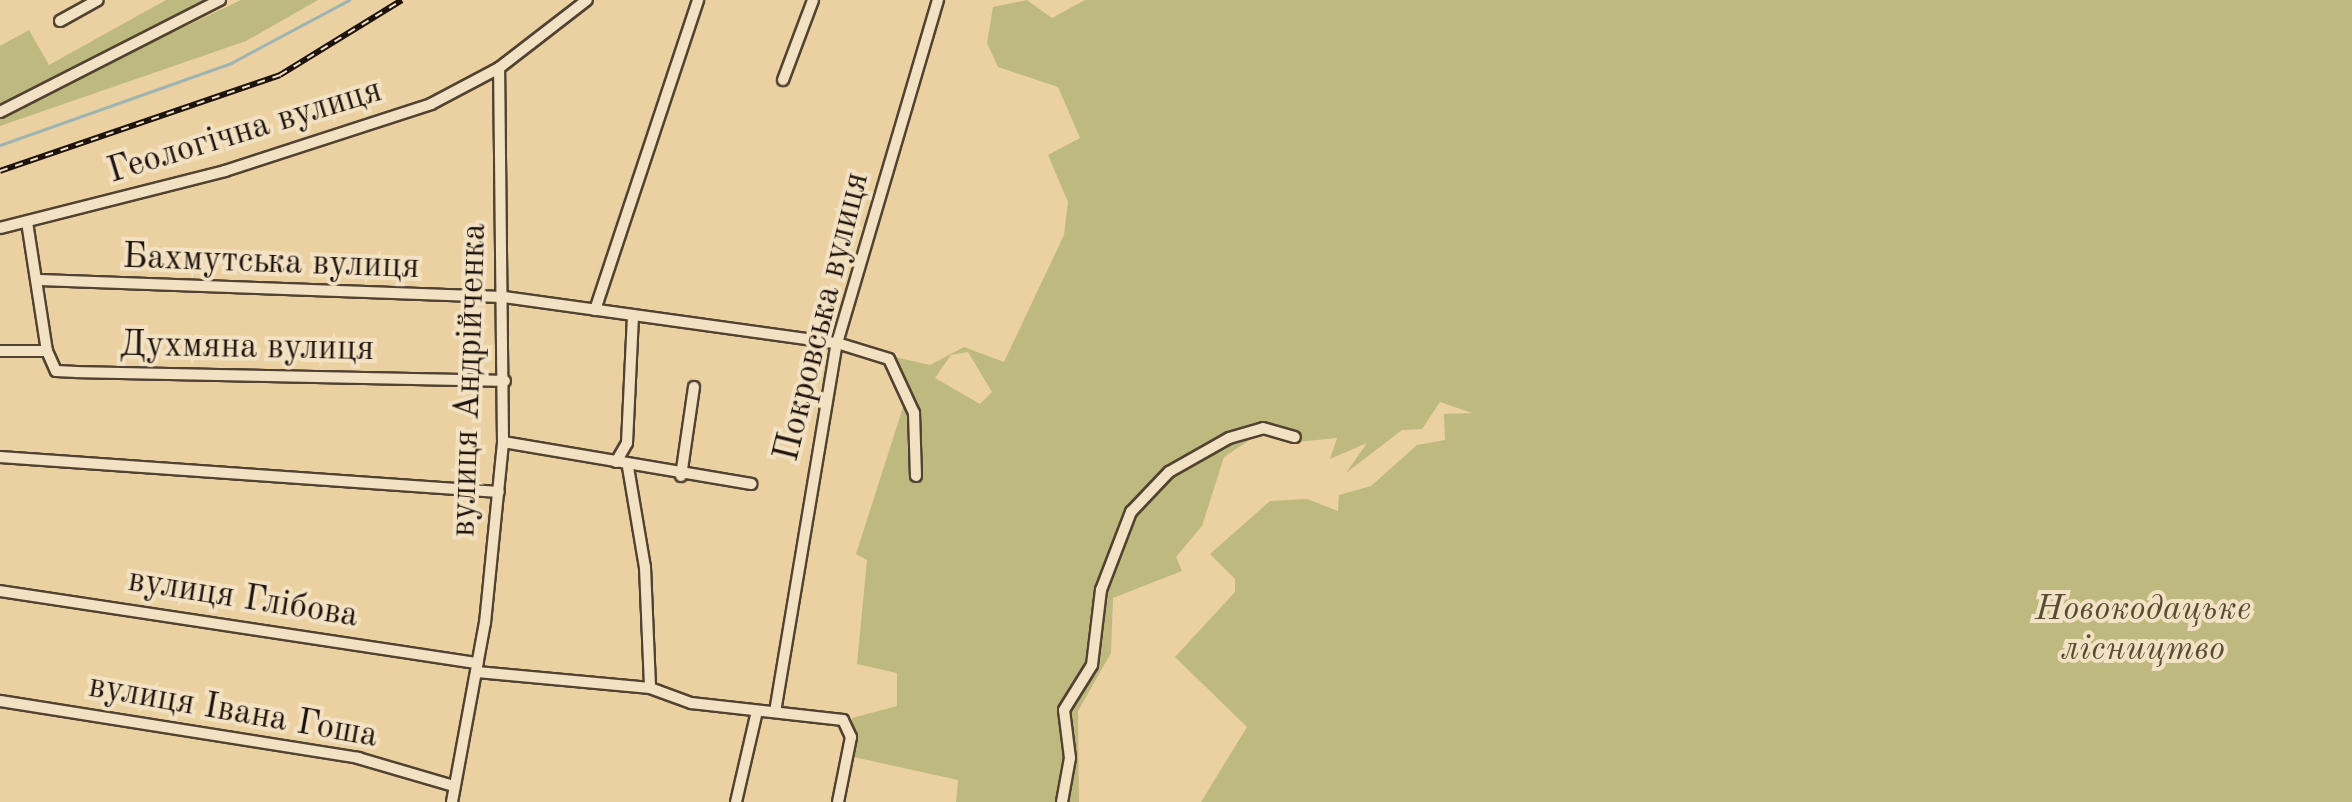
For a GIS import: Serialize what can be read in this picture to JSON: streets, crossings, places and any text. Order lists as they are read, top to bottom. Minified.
{"streets":{"street":["Геологічна вулиця","Бахмутська вулиця","Покровська вулиця","Духмяна вулиця","вулиця Андрійченка","вулиця Глібова","вулиця Івана Гоша"]},"crossings":[["Геологічна вулиця","вулиця Андрійченка"],["Бахмутська вулиця","Покровська вулиця"],["Бахмутська вулиця","вулиця Андрійченка"],["Духмяна вулиця","вулиця Андрійченка"],["вулиця Андрійченка","вулиця Глібова"],["вулиця Андрійченка","вулиця Івана Гоша"]],"parks":["Новокодацьке лісництво"]}
